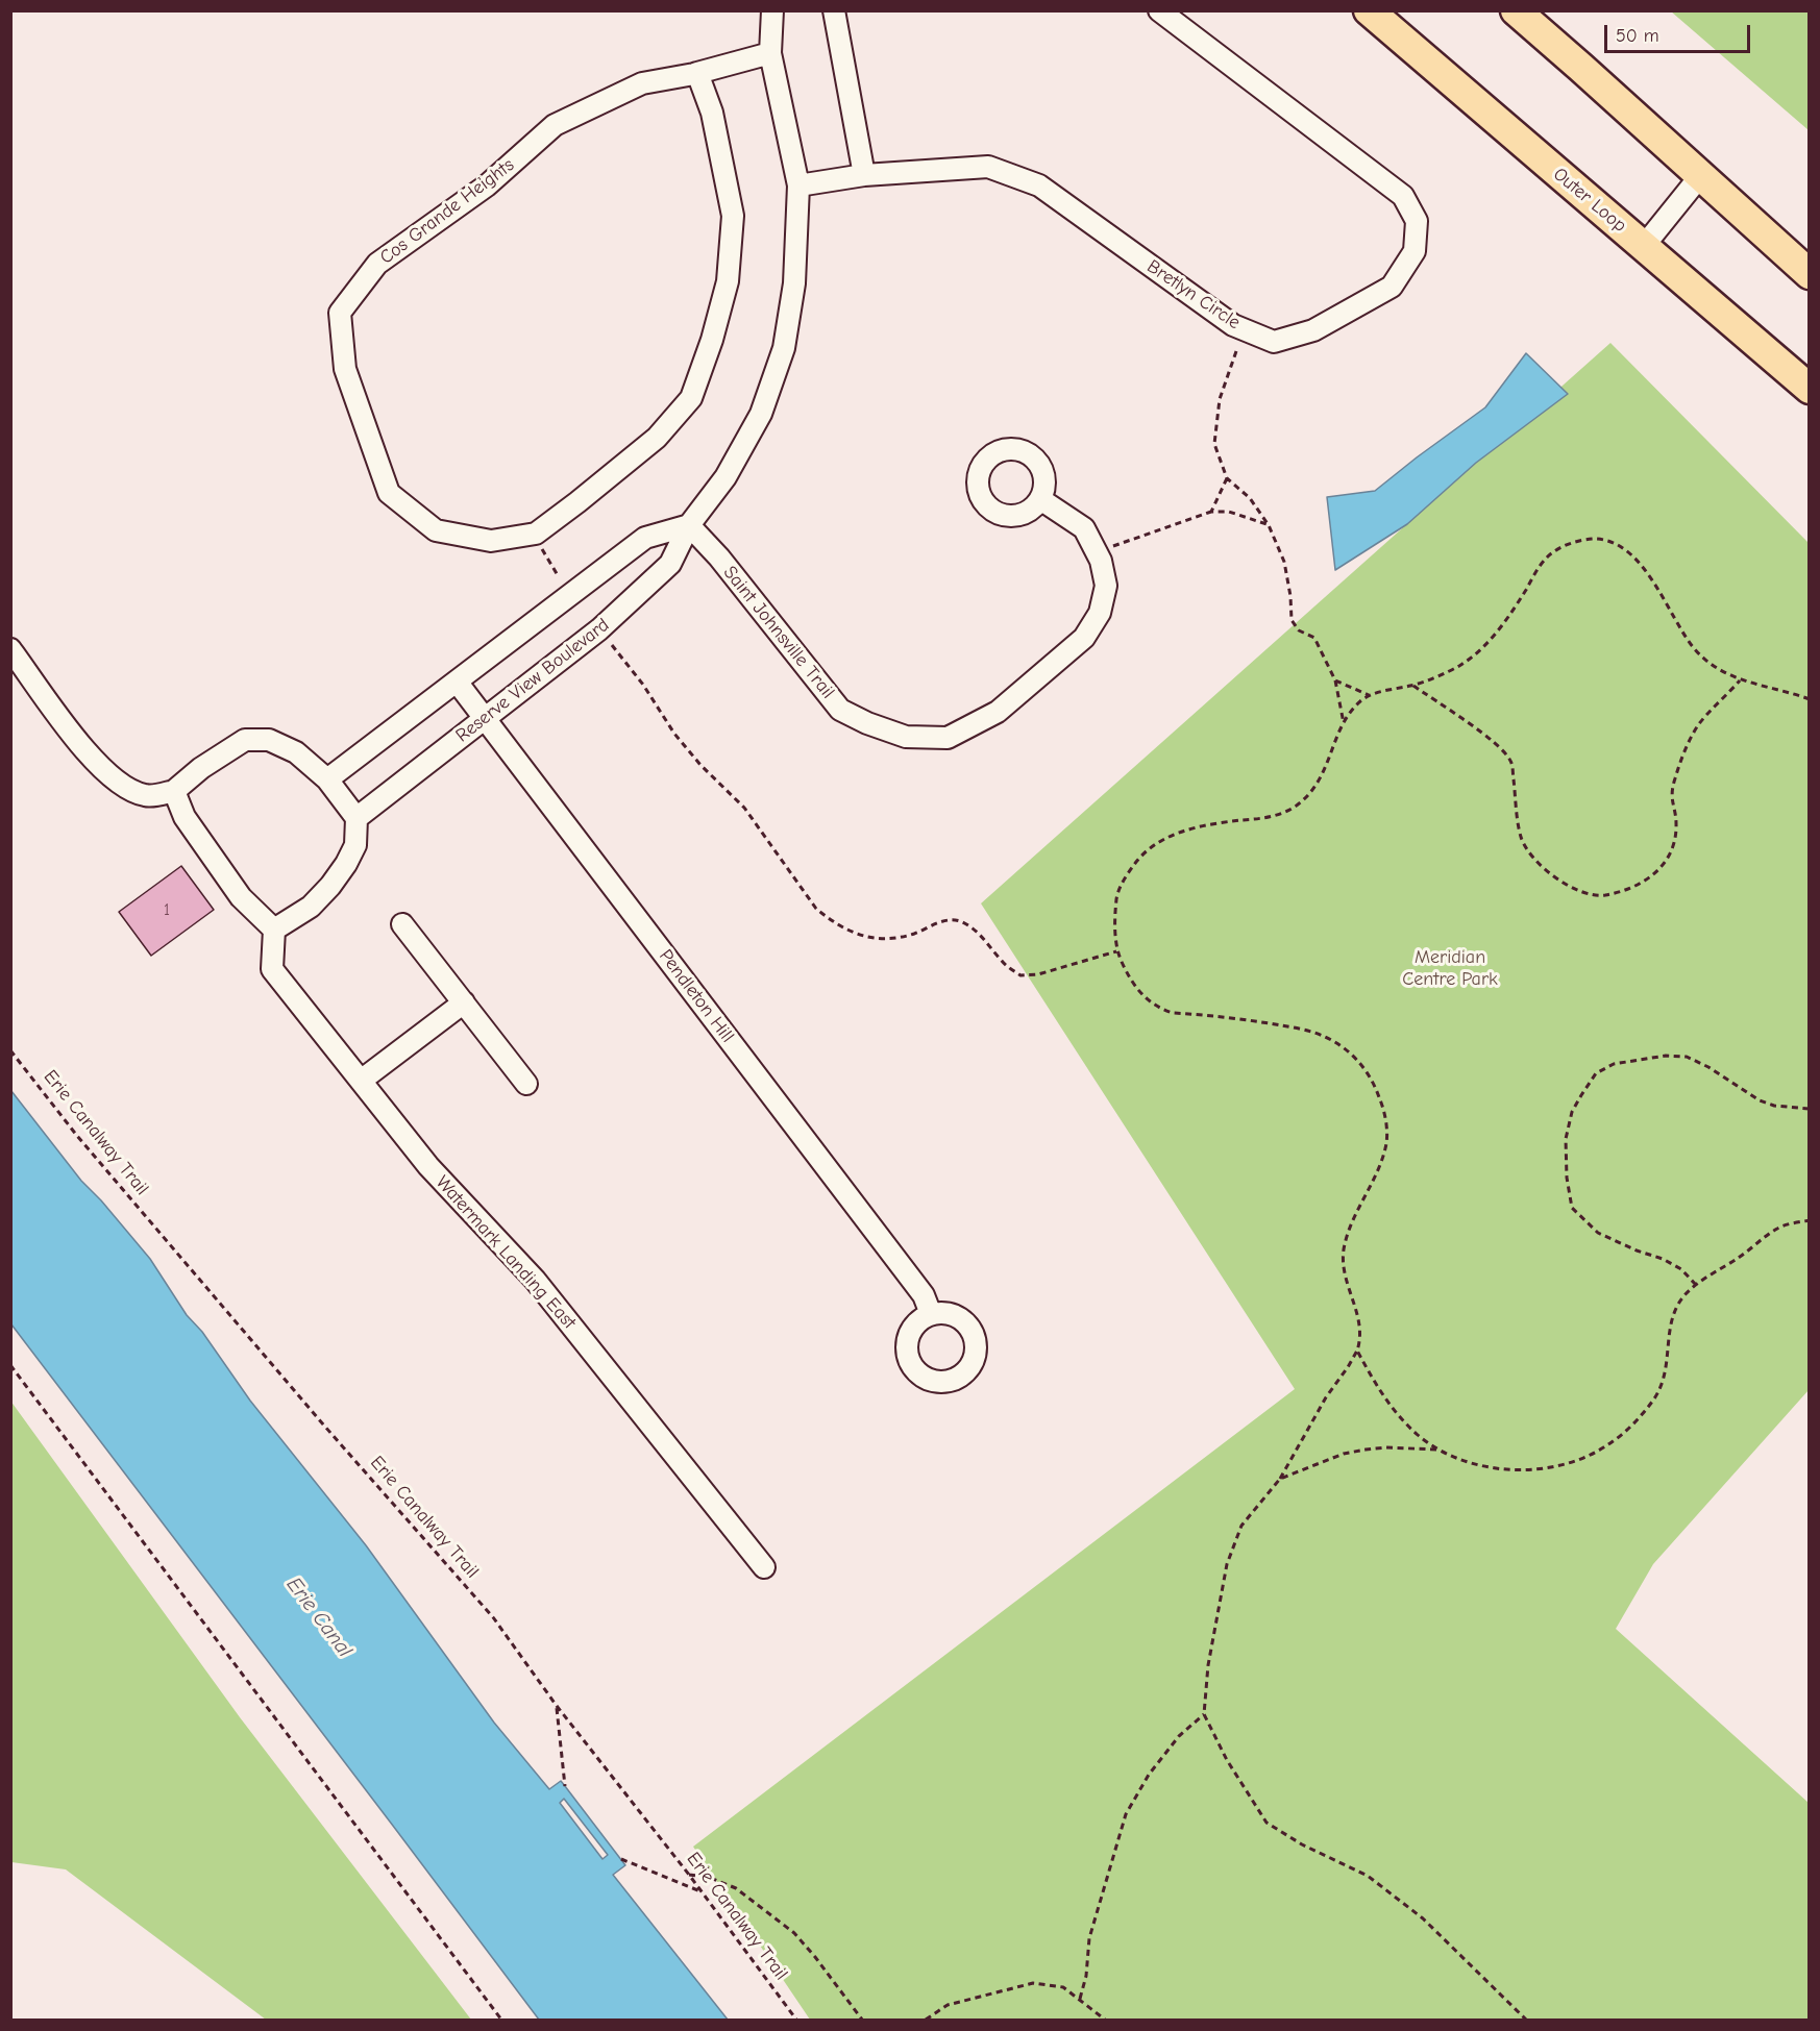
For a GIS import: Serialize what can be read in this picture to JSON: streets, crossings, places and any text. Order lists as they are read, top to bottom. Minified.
{"streets":{"highway":["Outer Loop"],"street":["Cos Grande Heights","Bretlyn Circle","Saint Johnsville Trail","Reserve View Boulevard","Pendleton Hill","Watermark Landing East"],"path":["Erie Canalway Trail"]},"crossings":[["Cos Grande Heights","Reserve View Boulevard"],["Bretlyn Circle","Reserve View Boulevard"],["Saint Johnsville Trail","Reserve View Boulevard"],["Reserve View Boulevard","Pendleton Hill"],["Reserve View Boulevard","Watermark Landing East"]],"water":["Erie Canal"],"parks":["Meridian Centre Park"],"house_numbers":["1"],"scale_bar":"50 m"}
